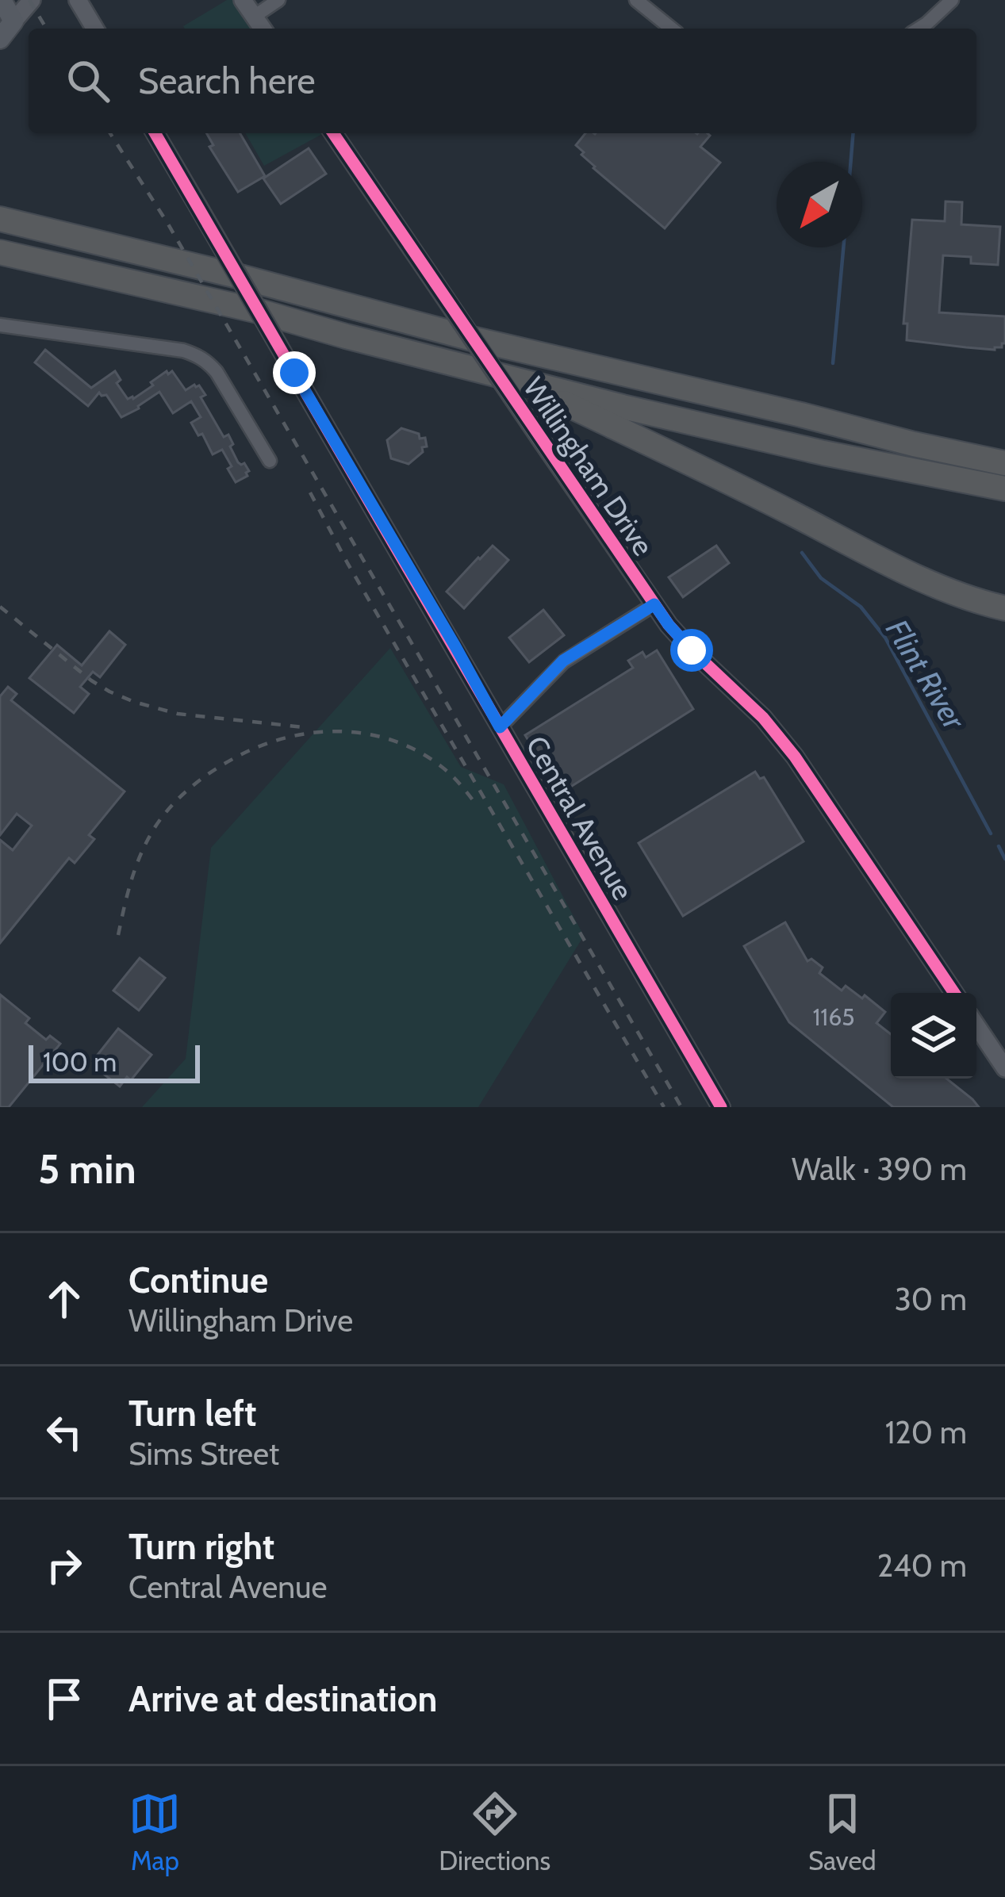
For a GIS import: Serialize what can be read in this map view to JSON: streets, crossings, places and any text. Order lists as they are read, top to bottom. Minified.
{"streets":{"street":["Willingham Drive","Central Avenue"]},"water":["Flint River"],"house_numbers":["1165"],"scale_bar":"100 m","north":"bottom left","page":{"search":"Search here","scale":"100 m","heading":["5 min","Walk · 390 m"],"list":[["Continue","Willingham Drive","30 m"],["Turn left","Sims Street","120 m"],["Turn right","Central Avenue","240 m"],"Arrive at destination"],"nav":["Map","Directions","Saved"]}}
